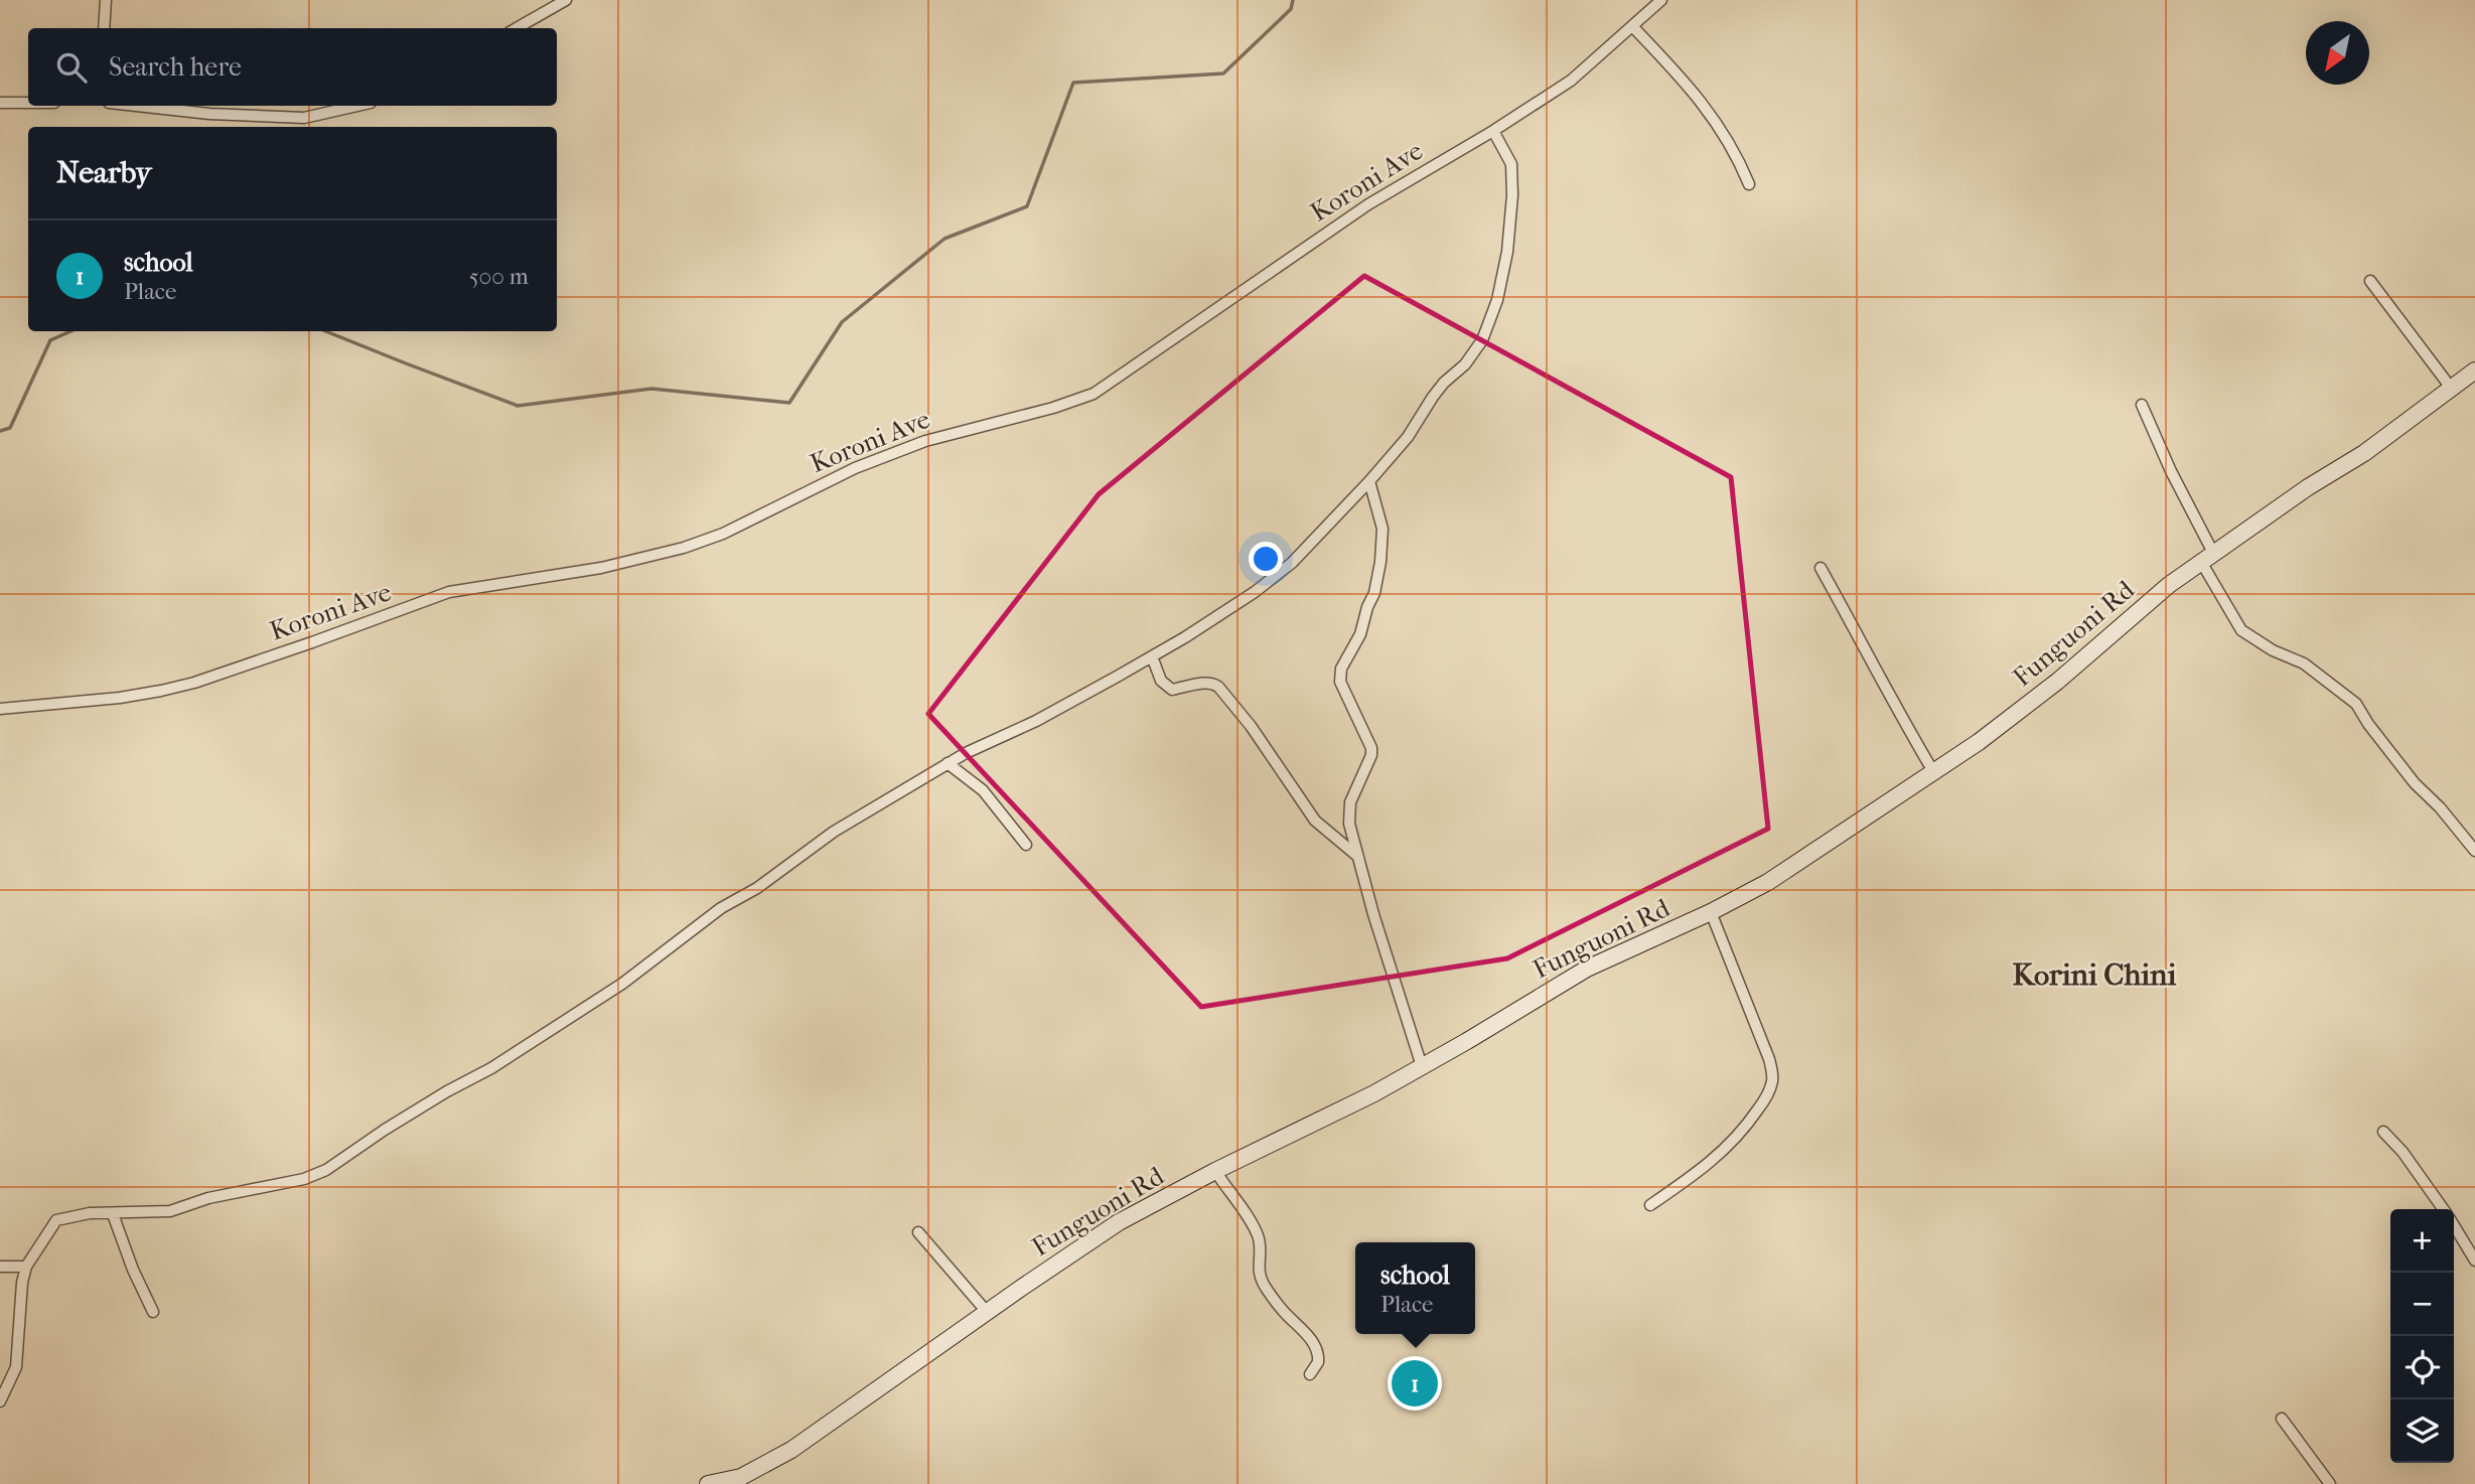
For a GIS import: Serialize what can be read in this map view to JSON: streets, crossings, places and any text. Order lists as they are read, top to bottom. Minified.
{"streets":{"street":["Koroni Ave","Funguoni Rd"]},"districts":["Korini Chini"],"north":"bottom left","page":{"search":"Search here","heading":"Nearby","list":[{"mark":"1","name":"school","note":"Place","value":"500 m"}],"map_buttons":["+","−"],"popup":["school","Place"],"pins":"1"}}
